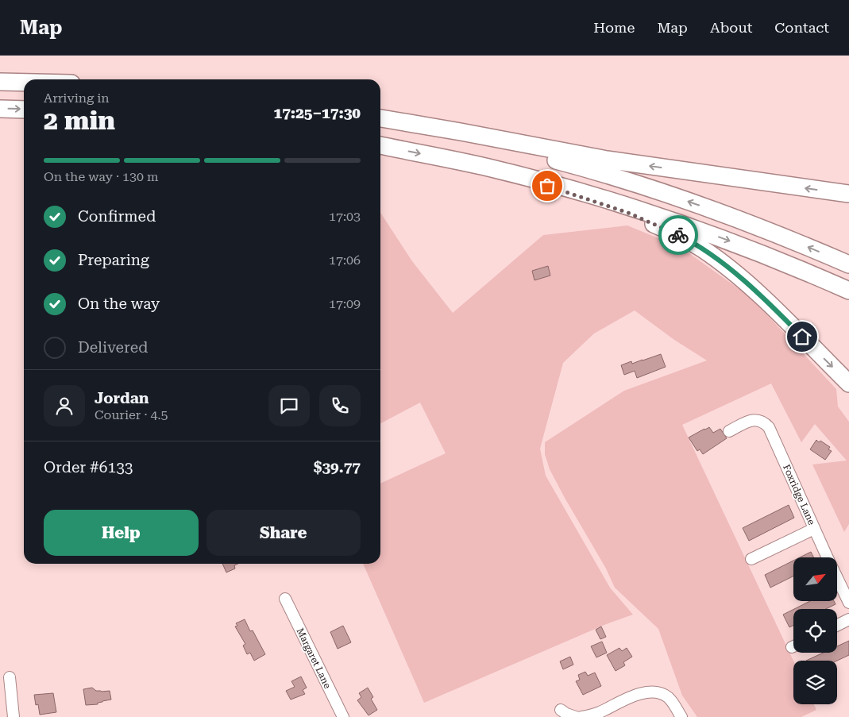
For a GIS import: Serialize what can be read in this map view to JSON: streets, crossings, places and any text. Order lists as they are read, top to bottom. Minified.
{"streets":{"street":["Foxridge Lane","Margaret Lane"]},"north":"top right","page":{"header":"Map","nav":["Home","Map","About","Contact"],"heading":["2 min","Arriving in","17:25–17:30"],"panel":["Jordan","Courier · 4.5","Order #6133","$39.77"],"bar":"On the way · 130 m","list":[["Confirmed","17:03"],["Preparing","17:06"],["On the way","17:09"],"Delivered"],"buttons":["Help","Share"]}}
